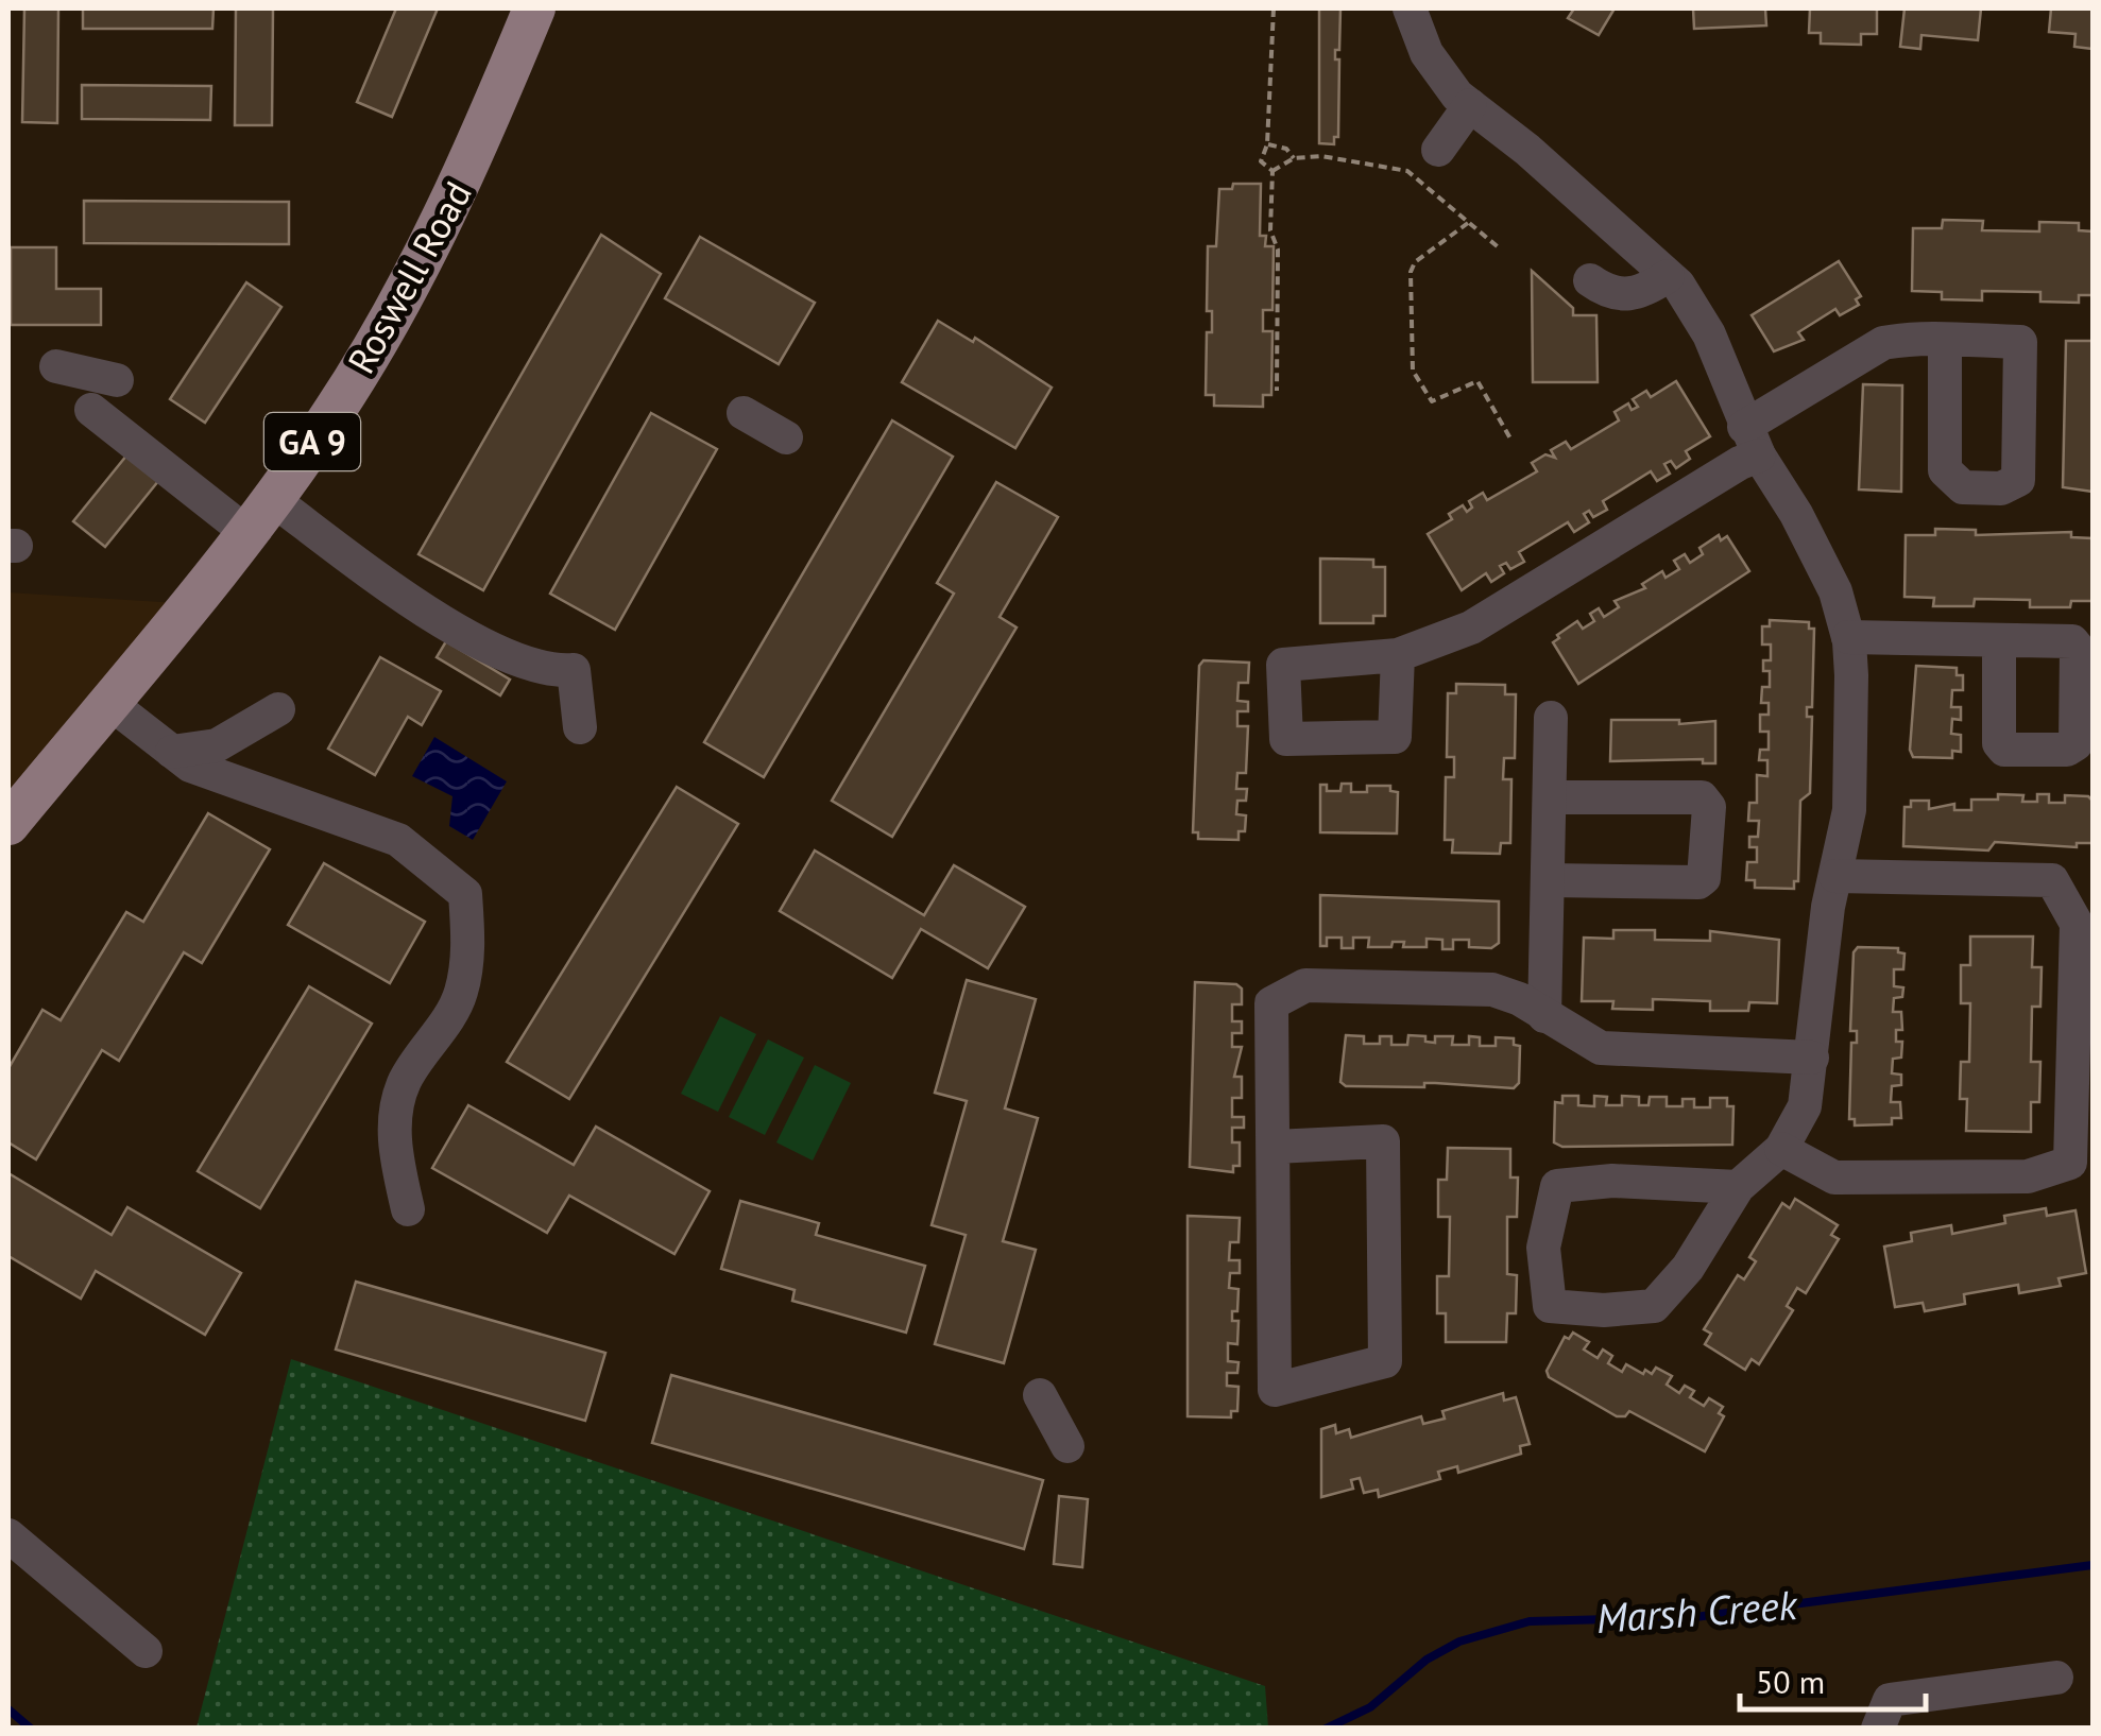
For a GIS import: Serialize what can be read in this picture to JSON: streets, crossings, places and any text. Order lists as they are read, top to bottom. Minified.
{"streets":{"main road":["Roswell Road","GA 9"]},"water":["Marsh Creek"],"scale_bar":"50 m"}
